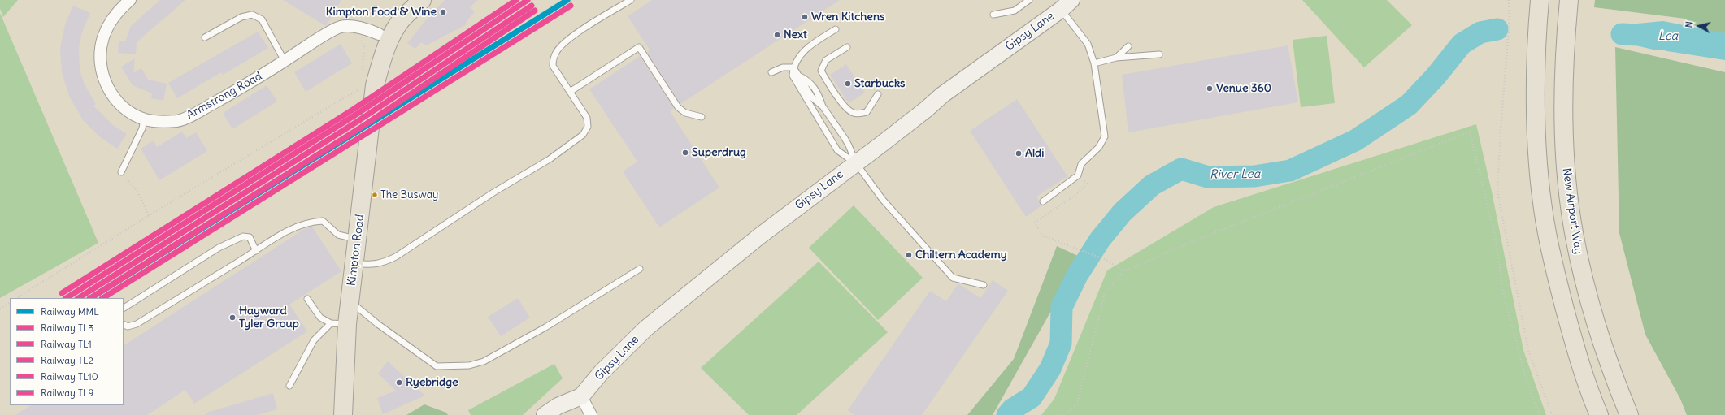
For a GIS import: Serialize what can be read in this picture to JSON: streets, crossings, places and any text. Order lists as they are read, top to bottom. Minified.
{"streets":{"highway":["New Airport Way","Kimpton Road"],"main road":["Gipsy Lane"],"street":["Armstrong Road"]},"crossings":[["Armstrong Road","Kimpton Road"]],"water":["Lea","River Lea"],"places":["Kimpton Food & Wine","Wren Kitchens","Next","Starbucks","Venue 360","Superdrug","Aldi","The Busway","Chiltern Academy","Hayward Tyler Group","Ryebridge"],"lines":["rail line MML","rail line TL1","rail line TL10","rail line TL3","rail line TL2","rail line TL9"],"legend":["Railway MML","Railway TL3","Railway TL1","Railway TL2","Railway TL10","Railway TL9"],"north":"left"}
